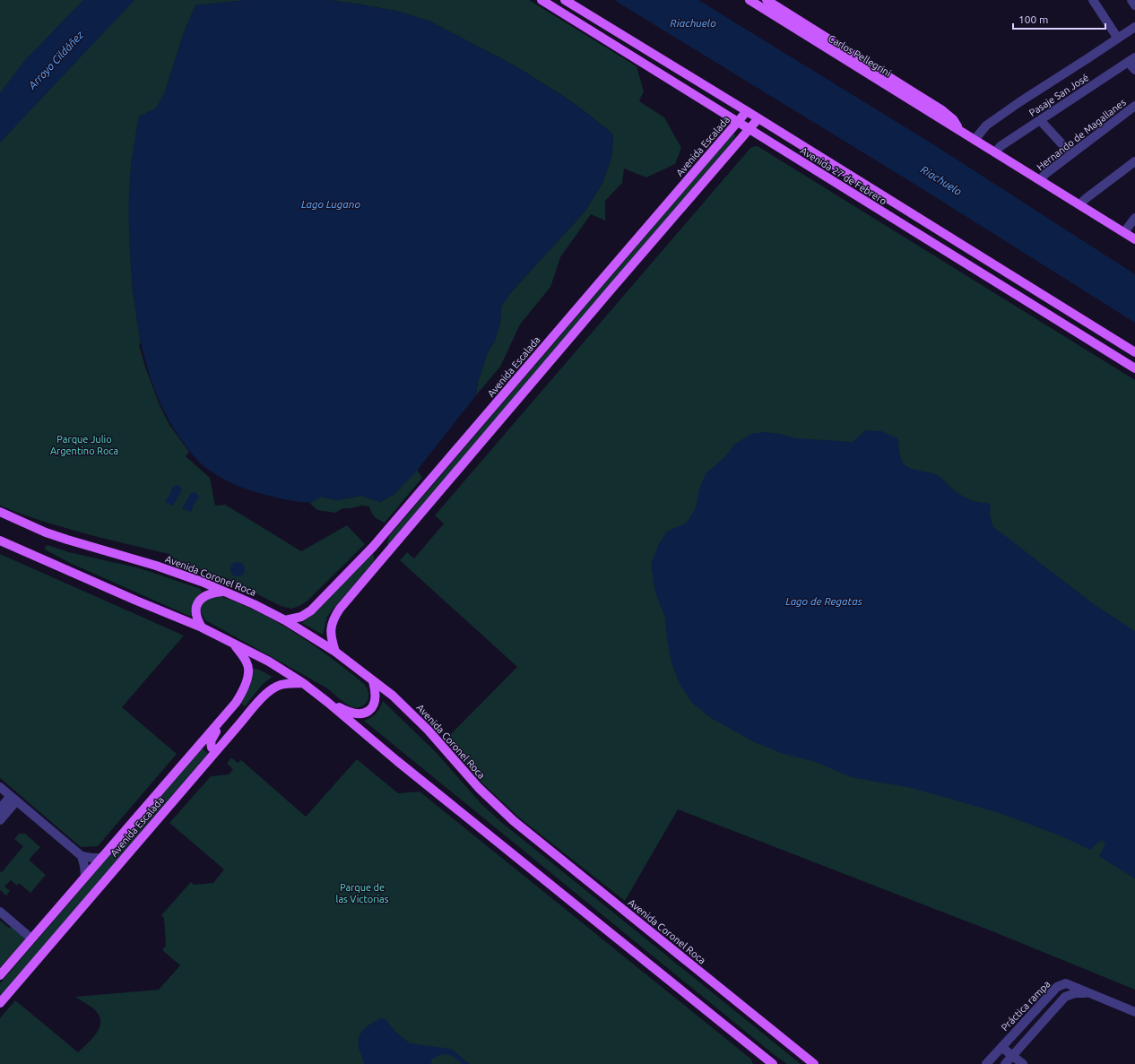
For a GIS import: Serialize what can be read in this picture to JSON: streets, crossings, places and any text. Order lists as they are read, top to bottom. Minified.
{"streets":{"main road":["Carlos Pellegrini","Avenida Escalada","Avenida 27 de Febrero","Avenida Coronel Roca"],"street":["Pasaje San José","Hernando de Magallanes","Práctica rampa"]},"crossings":[["Carlos Pellegrini","Pasaje San José"],["Carlos Pellegrini","Hernando de Magallanes"],["Avenida Escalada","Avenida 27 de Febrero"],["Avenida Escalada","Avenida Coronel Roca"]],"water":["Riachuelo","Arroyo Cildáñez","Lago Lugano","Lago de Regatas"],"parks":["Parque Julio Argentino Roca","Parque de las Victorias"],"scale_bar":"100 m"}
